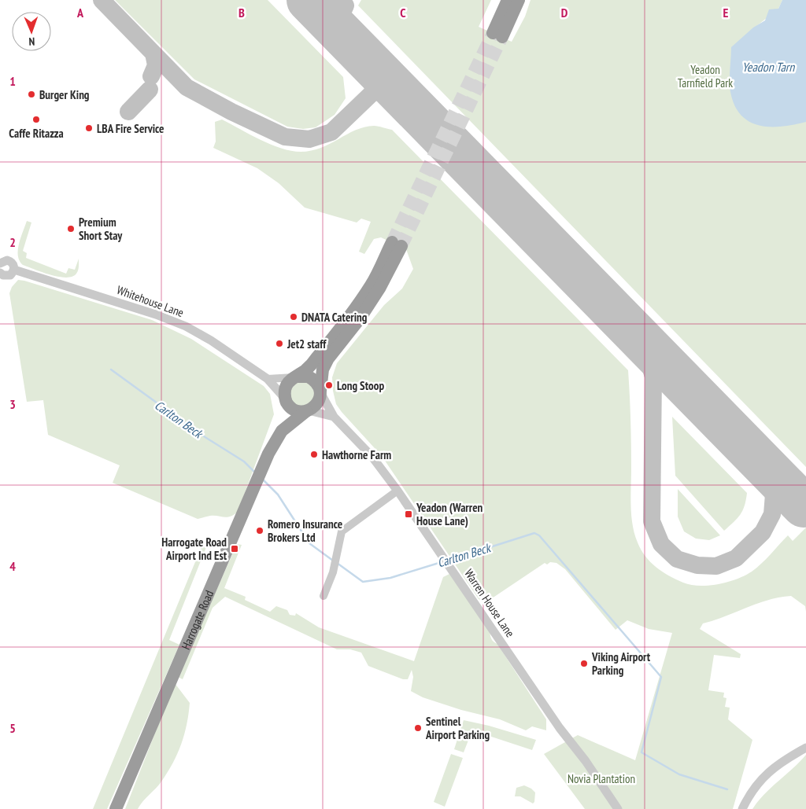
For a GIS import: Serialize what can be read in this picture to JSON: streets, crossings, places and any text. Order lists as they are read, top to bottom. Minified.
{"streets":{"highway":["Harrogate Road"],"street":["Whitehouse Lane","Warren House Lane"]},"crossings":[["Whitehouse Lane","Warren House Lane"],["Whitehouse Lane","Harrogate Road"],["Warren House Lane","Harrogate Road"]],"water":["Yeadon Tarn","Carlton Beck"],"parks":["Yeadon Tarnfield Park","Novia Plantation"],"places":{"other":["Burger King","Caffe Ritazza","LBA Fire Service","Premium Short Stay","DNATA Catering","Jet2 staff","Long Stoop","Hawthorne Farm","Romero Insurance Brokers Ltd","Viking Airport Parking","Sentinel Airport Parking"],"transit":["Yeadon (Warren House Lane)","Harrogate Road Airport Ind Est"]},"north":"bottom","grid":{"columns":["A","B","C","D","E"],"rows":["1","2","3","4","5"]}}
